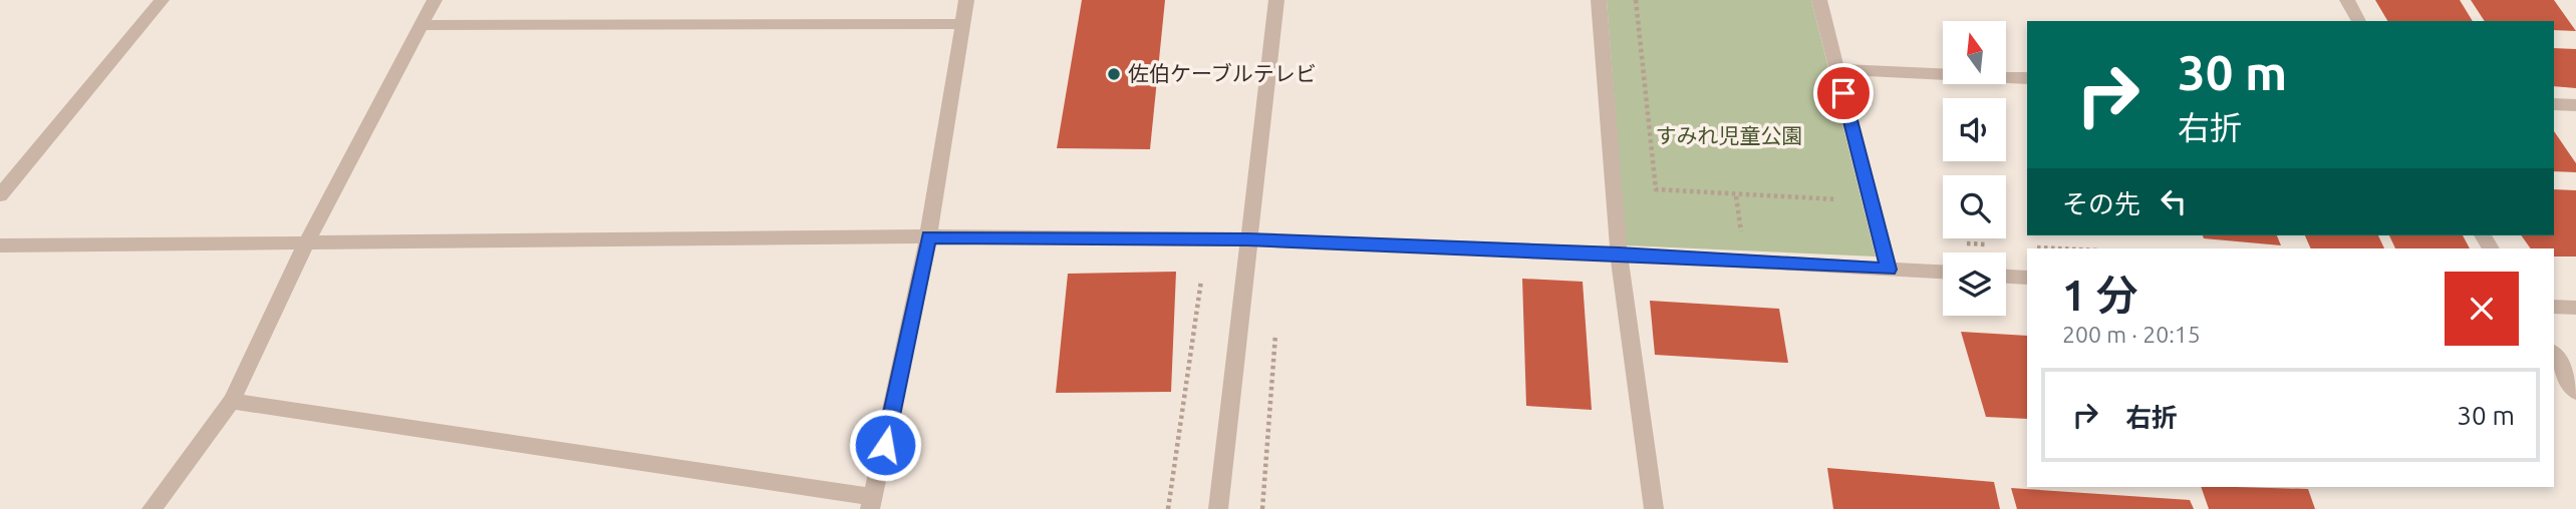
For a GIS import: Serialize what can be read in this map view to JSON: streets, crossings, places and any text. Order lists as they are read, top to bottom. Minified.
{"parks":["すみれ児童公園"],"places":["佐伯ケーブルテレビ"],"north":"top","page":{"turn":["30 m","右折"],"then":"その先","heading":["1 分","200 m · 20:15"],"list":[{"name":"右折","value":"30 m"}]}}
